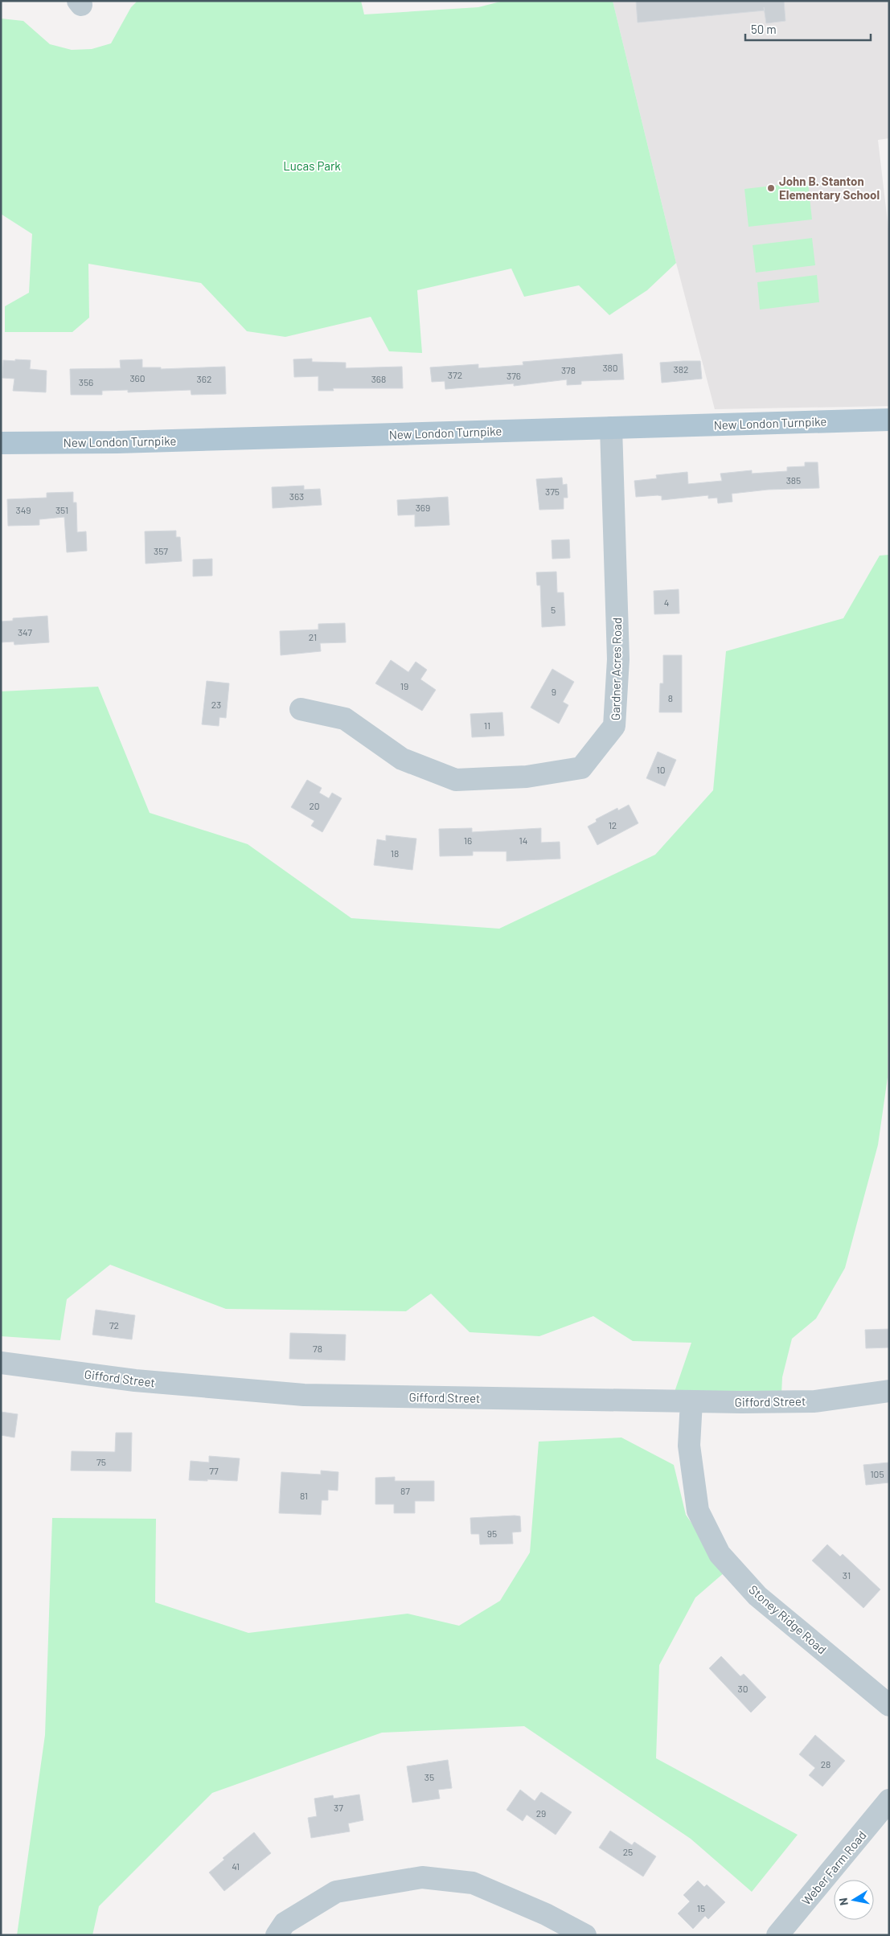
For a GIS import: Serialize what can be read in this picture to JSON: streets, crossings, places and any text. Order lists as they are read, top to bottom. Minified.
{"streets":{"main road":["New London Turnpike"],"street":["Gardner Acres Road","Gifford Street","Stoney Ridge Road","Weber Farm Road"]},"crossings":[["New London Turnpike","Gardner Acres Road"],["Gifford Street","Stoney Ridge Road"]],"parks":["Lucas Park"],"places":["John B. Stanton Elementary School"],"house_numbers":["380","382","378","372","376","360","362","368","356","385","375","363","369","349","351","357","4","5","347","21","19","9","8","23","11","10","20","12","16","14","18","72","78","75","77","105","87","81","95","31","30","28","35","37","29","25","41","15"],"scale_bar":"50 m","north":"left"}
